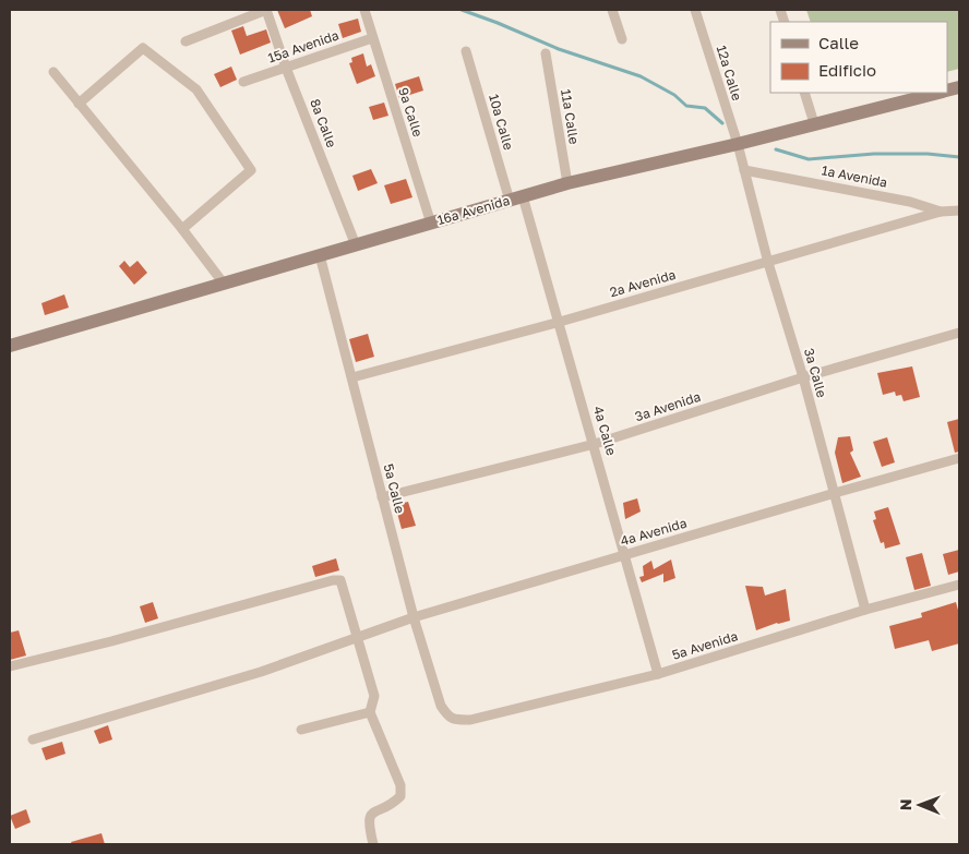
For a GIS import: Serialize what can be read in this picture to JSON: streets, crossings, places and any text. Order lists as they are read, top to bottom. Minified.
{"streets":{"street":["15a Avenida","12a Calle","9a Calle","11a Calle","10a Calle","8a Calle","1a Avenida","16a Avenida","2a Avenida","3a Calle","3a Avenida","4a Calle","5a Calle","4a Avenida","5a Avenida"]},"crossings":[["15a Avenida","9a Calle"],["15a Avenida","8a Calle"],["12a Calle","16a Avenida"],["12a Calle","3a Calle"],["9a Calle","16a Avenida"],["11a Calle","16a Avenida"],["10a Calle","16a Avenida"],["8a Calle","16a Avenida"],["1a Avenida","2a Avenida"],["1a Avenida","3a Calle"],["16a Avenida","3a Calle"],["16a Avenida","4a Calle"],["16a Avenida","5a Calle"],["2a Avenida","3a Calle"],["2a Avenida","4a Calle"],["2a Avenida","5a Calle"],["3a Calle","3a Avenida"],["3a Calle","4a Avenida"],["3a Calle","5a Avenida"],["3a Avenida","4a Calle"],["3a Avenida","5a Calle"],["4a Calle","4a Avenida"],["4a Calle","5a Avenida"],["5a Calle","4a Avenida"],["5a Calle","5a Avenida"]],"legend":["Calle","Edificio"],"north":"left"}
